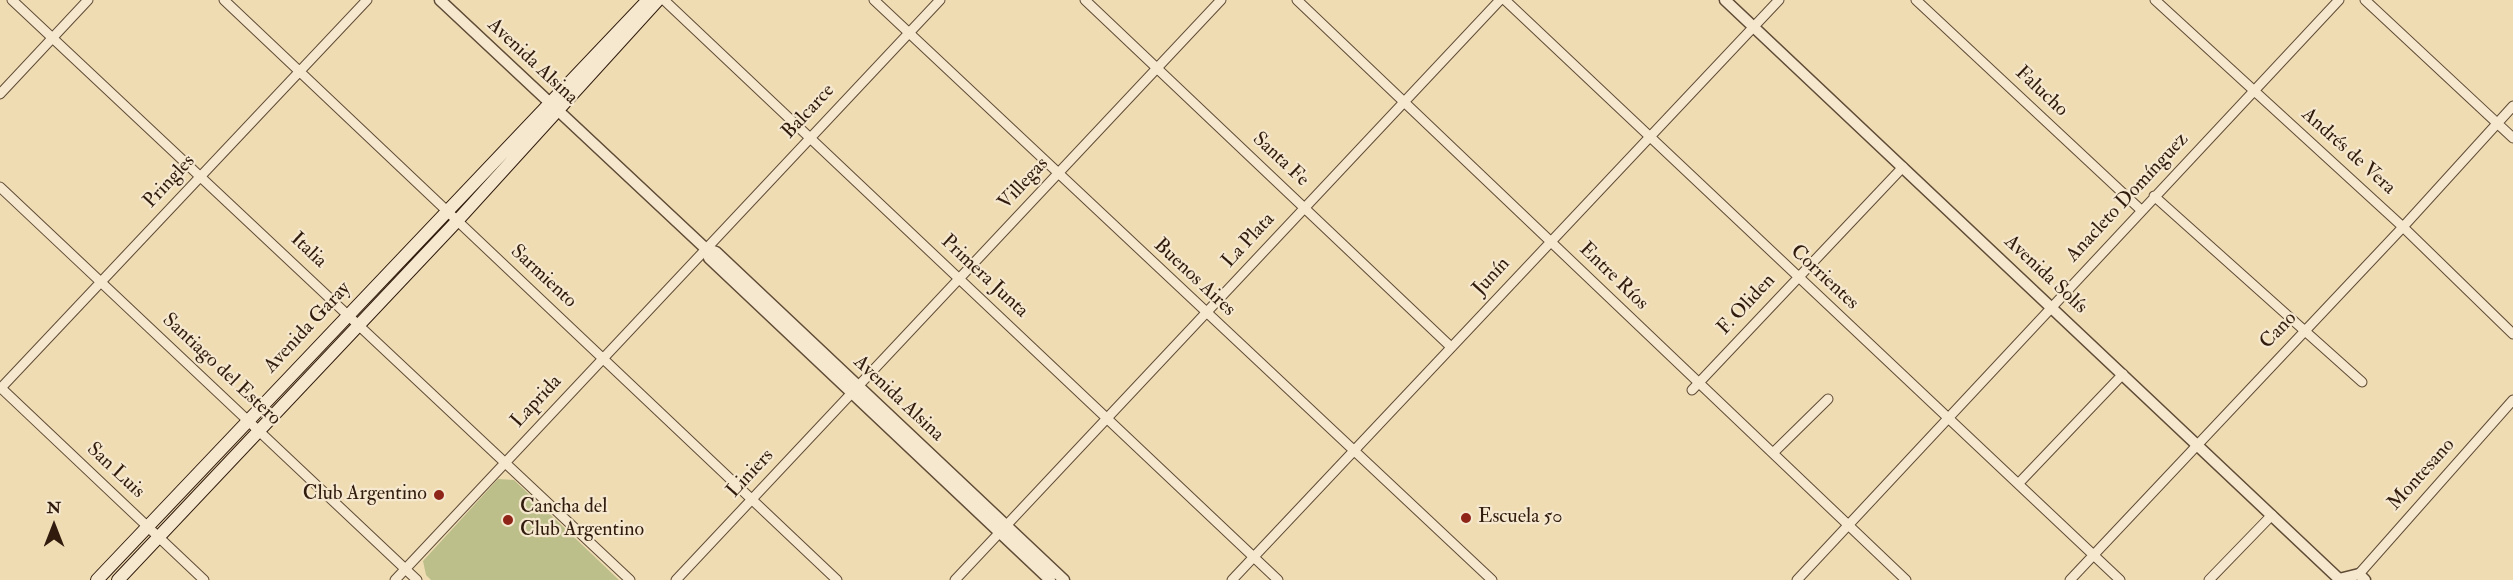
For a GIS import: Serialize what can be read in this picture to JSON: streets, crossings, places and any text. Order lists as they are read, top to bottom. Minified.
{"streets":{"main road":["Avenida Garay"],"street":["Avenida Alsina","Falucho","Balcarce","Andrés de Vera","Santa Fe","Pringles","Villegas","Anacleto Domínguez","La Plata","Italia","Avenida Solís","Sarmiento","Primera Junta","Junín","Entre Ríos","Buenos Aires","Corrientes","F. Oliden","Cano","Santiago del Estero","Laprida","San Luis","Liniers","Montesano"]},"crossings":[["Avenida Alsina","Balcarce"],["Avenida Alsina","Villegas"],["Avenida Alsina","La Plata"],["Avenida Alsina","Avenida Garay"],["Avenida Alsina","Laprida"],["Avenida Alsina","Liniers"],["Falucho","Anacleto Domínguez"],["Balcarce","Primera Junta"],["Balcarce","Buenos Aires"],["Balcarce","Laprida"],["Andrés de Vera","Anacleto Domínguez"],["Andrés de Vera","Cano"],["Santa Fe","Villegas"],["Santa Fe","La Plata"],["Santa Fe","Junín"],["Pringles","Italia"],["Pringles","Sarmiento"],["Pringles","Santiago del Estero"],["Pringles","San Luis"],["Villegas","Primera Junta"],["Villegas","Buenos Aires"],["Villegas","Liniers"],["Anacleto Domínguez","Avenida Solís"],["Anacleto Domínguez","Entre Ríos"],["Anacleto Domínguez","Corrientes"],["La Plata","Primera Junta"],["La Plata","Entre Ríos"],["La Plata","Buenos Aires"],["Italia","Avenida Garay"],["Italia","Laprida"],["Avenida Solís","Junín"],["Avenida Solís","F. Oliden"],["Avenida Solís","Cano"],["Sarmiento","Avenida Garay"],["Sarmiento","Laprida"],["Sarmiento","Liniers"],["Primera Junta","Junín"],["Junín","Entre Ríos"],["Junín","Buenos Aires"],["Junín","Corrientes"],["Entre Ríos","F. Oliden"],["Corrientes","F. Oliden"],["Corrientes","Cano"],["Avenida Garay","Santiago del Estero"],["Avenida Garay","San Luis"],["Santiago del Estero","Laprida"]],"places":["Club Argentino","Escuela 50","Cancha del Club Argentino"],"north":"top"}
